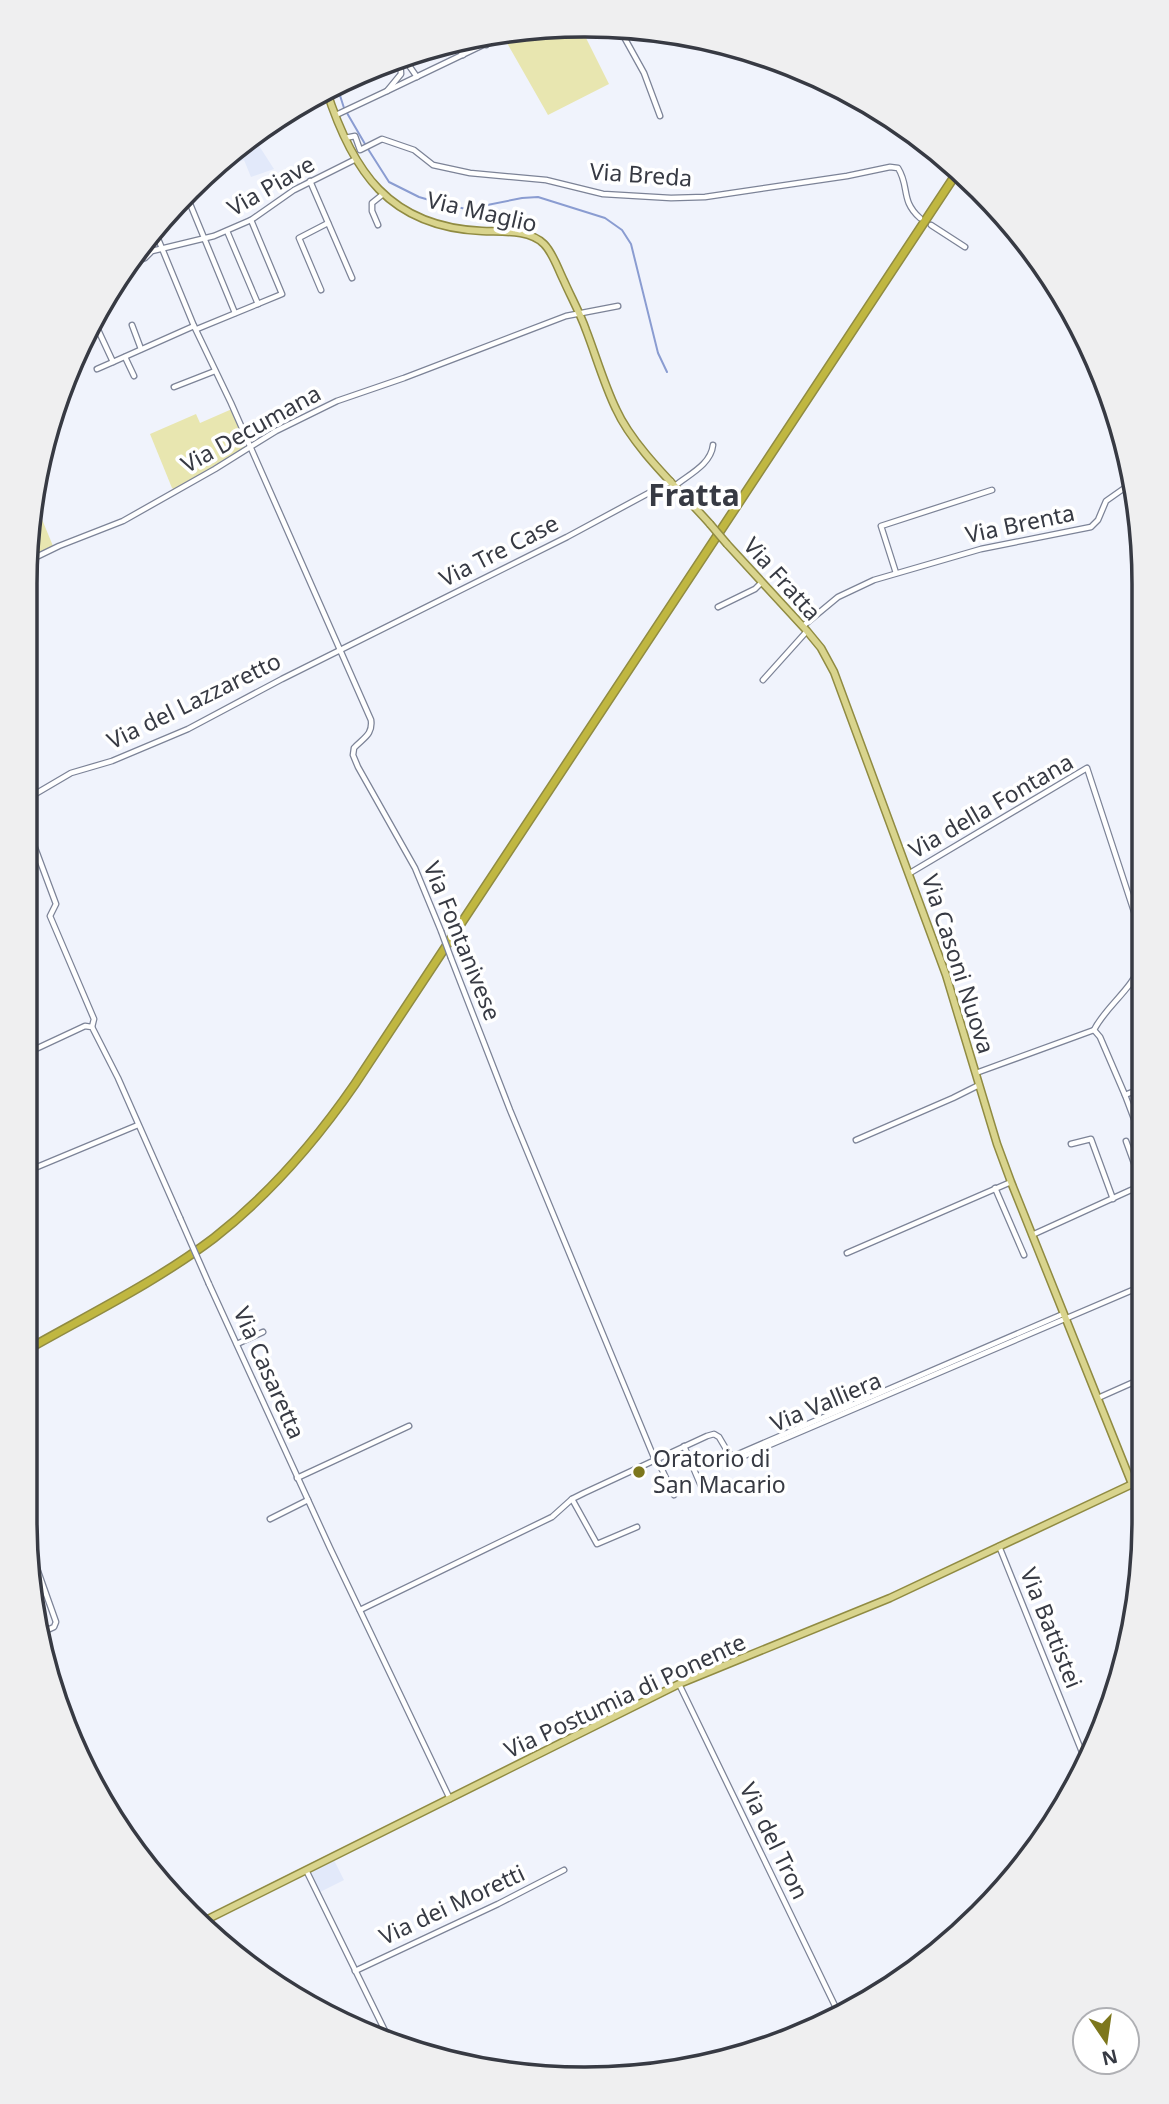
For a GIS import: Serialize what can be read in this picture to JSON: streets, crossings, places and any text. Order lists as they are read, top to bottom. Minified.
{"streets":{"main road":["Via Maglio","Via Fratta","Via Casoni Nuova","Via Postumia di Ponente"],"street":["Via Breda","Via Piave","Via Decumana","Via Brenta","Via Tre Case","Via del Lazzaretto","Via della Fontana","Via Fontanivese","Via Casaretta","Via Valliera","Via Battistei","Via del Tron","Via dei Moretti"]},"crossings":[["Via Breda","Via Maglio"],["Via Piave","Via Maglio"],["Via Piave","Via Fontanivese"],["Via Maglio","Via Decumana"],["Via Maglio","Via Fratta"],["Via Decumana","Via Fratta"],["Via Decumana","Via Fontanivese"],["Via Brenta","Via Fratta"],["Via Tre Case","Via Fratta"],["Via Tre Case","Via del Lazzaretto"],["Via Tre Case","Via Fontanivese"],["Via Fratta","Via Casoni Nuova"],["Via del Lazzaretto","Via Fontanivese"],["Via della Fontana","Via Casoni Nuova"],["Via Casoni Nuova","Via Valliera"],["Via Casoni Nuova","Via Postumia di Ponente"],["Via Casaretta","Via Postumia di Ponente"],["Via Battistei","Via Postumia di Ponente"],["Via Postumia di Ponente","Via del Tron"]],"districts":["Fratta"],"places":["Oratorio di San Macario"],"north":"bottom"}
